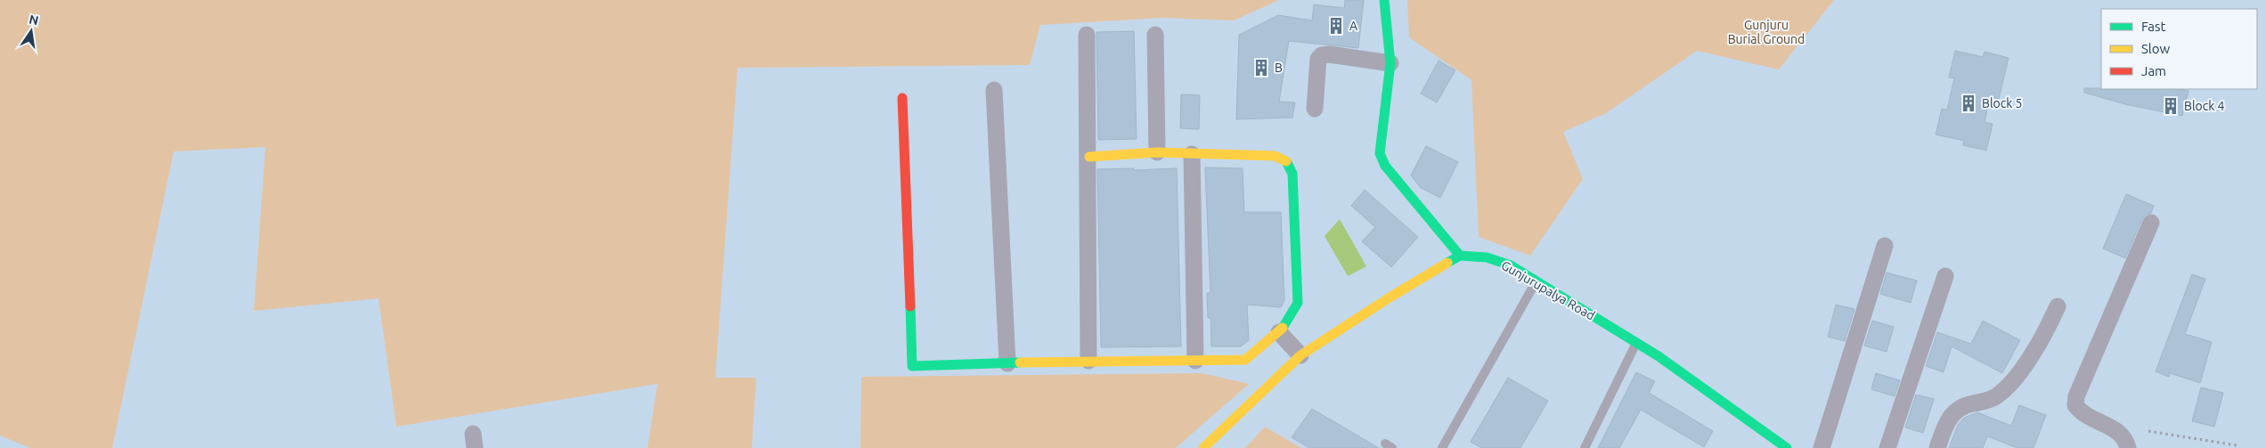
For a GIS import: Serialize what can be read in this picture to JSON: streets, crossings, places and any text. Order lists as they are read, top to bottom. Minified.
{"streets":{"street":["Gunjurupalya Road"]},"parks":["Gunjuru Burial Ground"],"places":{"building":["A","B","Block 5","Block 4"]},"legend":["Fast","Slow","Jam"],"north":"top"}
